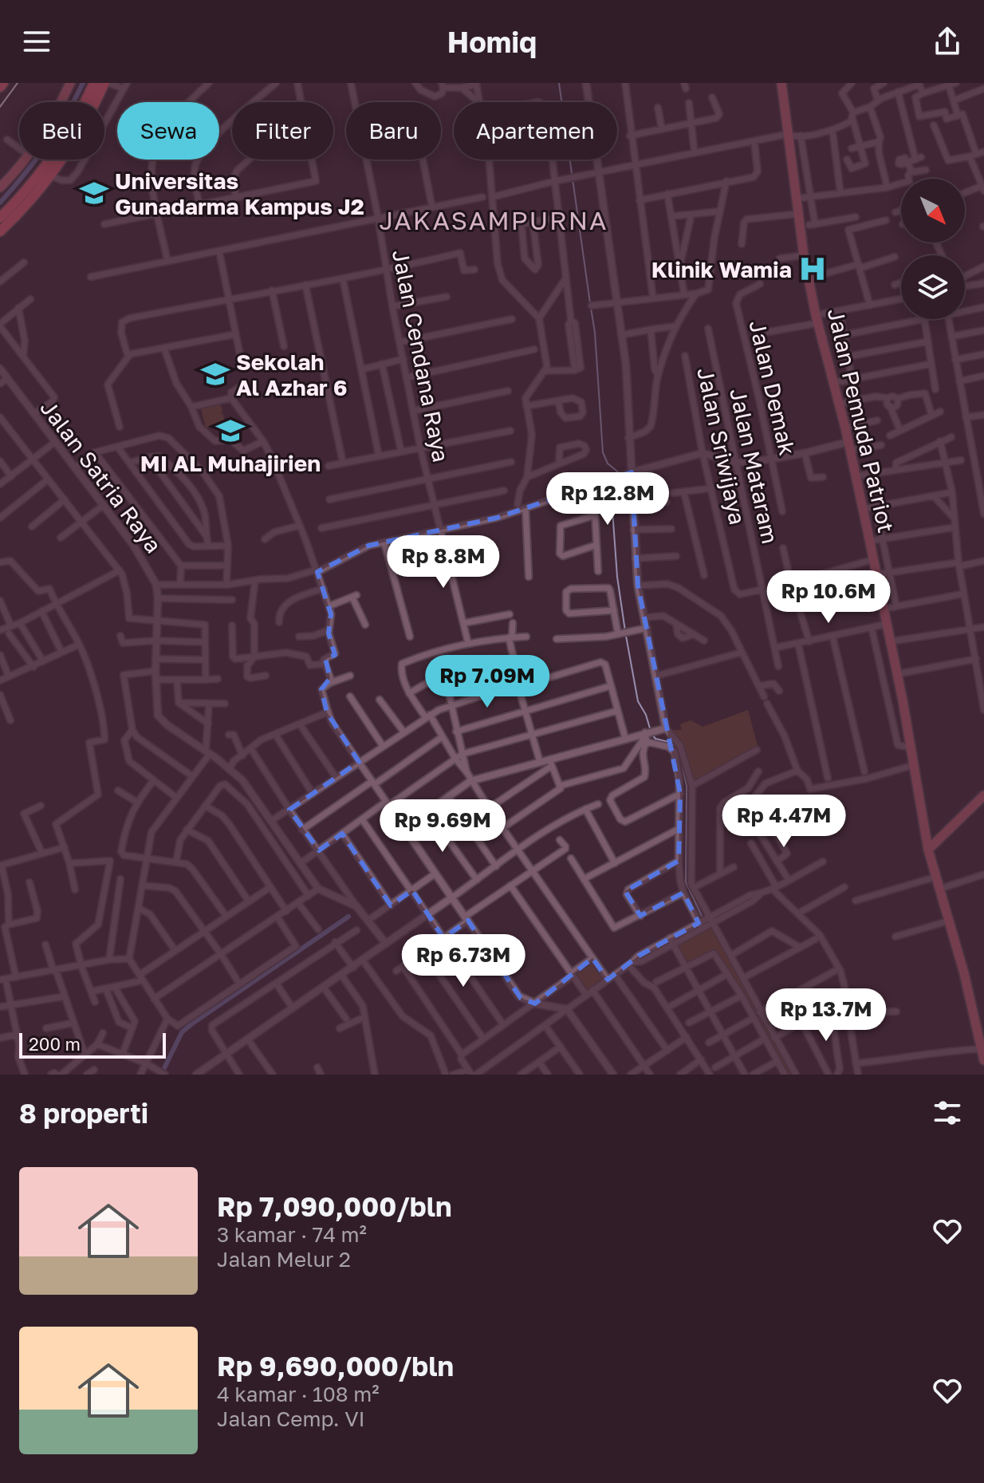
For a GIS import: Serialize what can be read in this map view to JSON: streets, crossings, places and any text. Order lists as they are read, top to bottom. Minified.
{"streets":{"main road":["Jalan Pemuda Patriot"],"street":["Jalan Cendana Raya","Jalan Demak","Jalan Sriwijaya","Jalan Mataram","Jalan Satria Raya"]},"crossings":[["Jalan Sriwijaya","Jalan Mataram"]],"districts":["JAKASAMPURNA"],"places":{"school or university":["Universitas Gunadarma Kampus J2","Sekolah Al Azhar 6","MI AL Muhajirien"],"hospital":["Klinik Wamia"]},"scale_bar":"200 m","north":"bottom right","page":{"header":"Homiq","chip":["Beli","Sewa","Filter","Baru","Apartemen"],"price":["Rp 12.8M","Rp 8.8M","Rp 10.6M","Rp 7.09M","Rp 4.47M","Rp 9.69M","Rp 6.73M","Rp 13.7M"],"scale":"200 m","heading":"8 properti","list":[{"name":"Rp 7,090,000/bln","note":"3 kamar · 74 m² · Jalan Melur 2"},{"name":"Rp 9,690,000/bln","note":"4 kamar · 108 m² · Jalan Cemp. VI"}]}}
